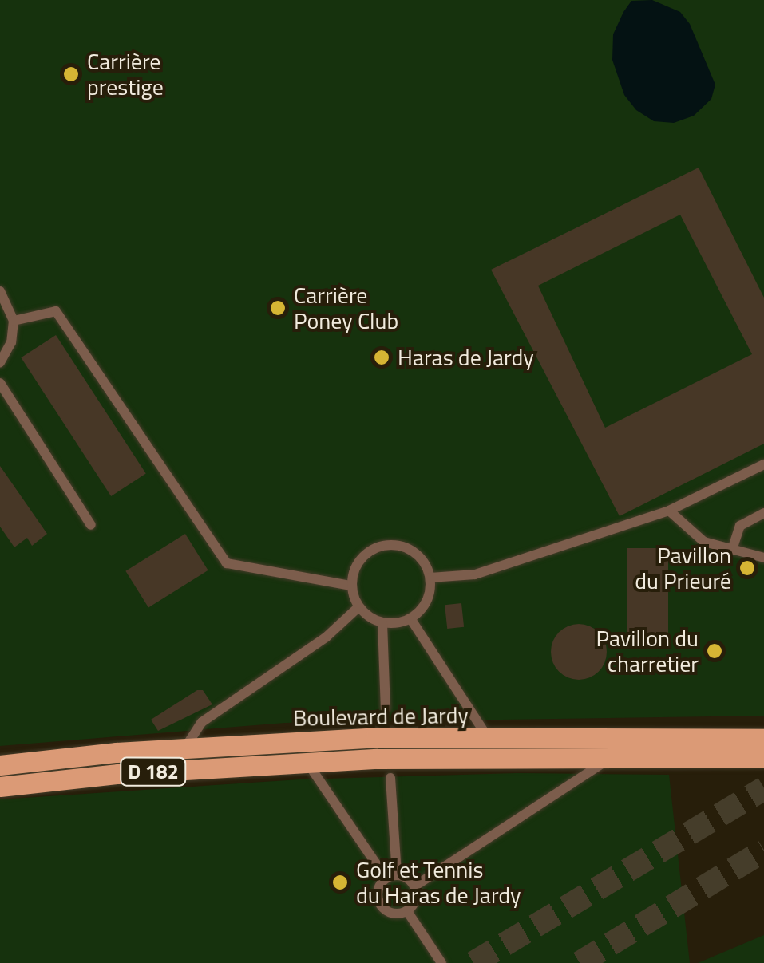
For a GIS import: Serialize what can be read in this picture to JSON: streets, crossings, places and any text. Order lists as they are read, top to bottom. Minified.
{"streets":{"main road":["Boulevard de Jardy","D 182"]},"places":["Carrière prestige","Carrière Poney Club","Haras de Jardy","Pavillon du Prieuré","Pavillon du charretier","Golf et Tennis du Haras de Jardy"]}
